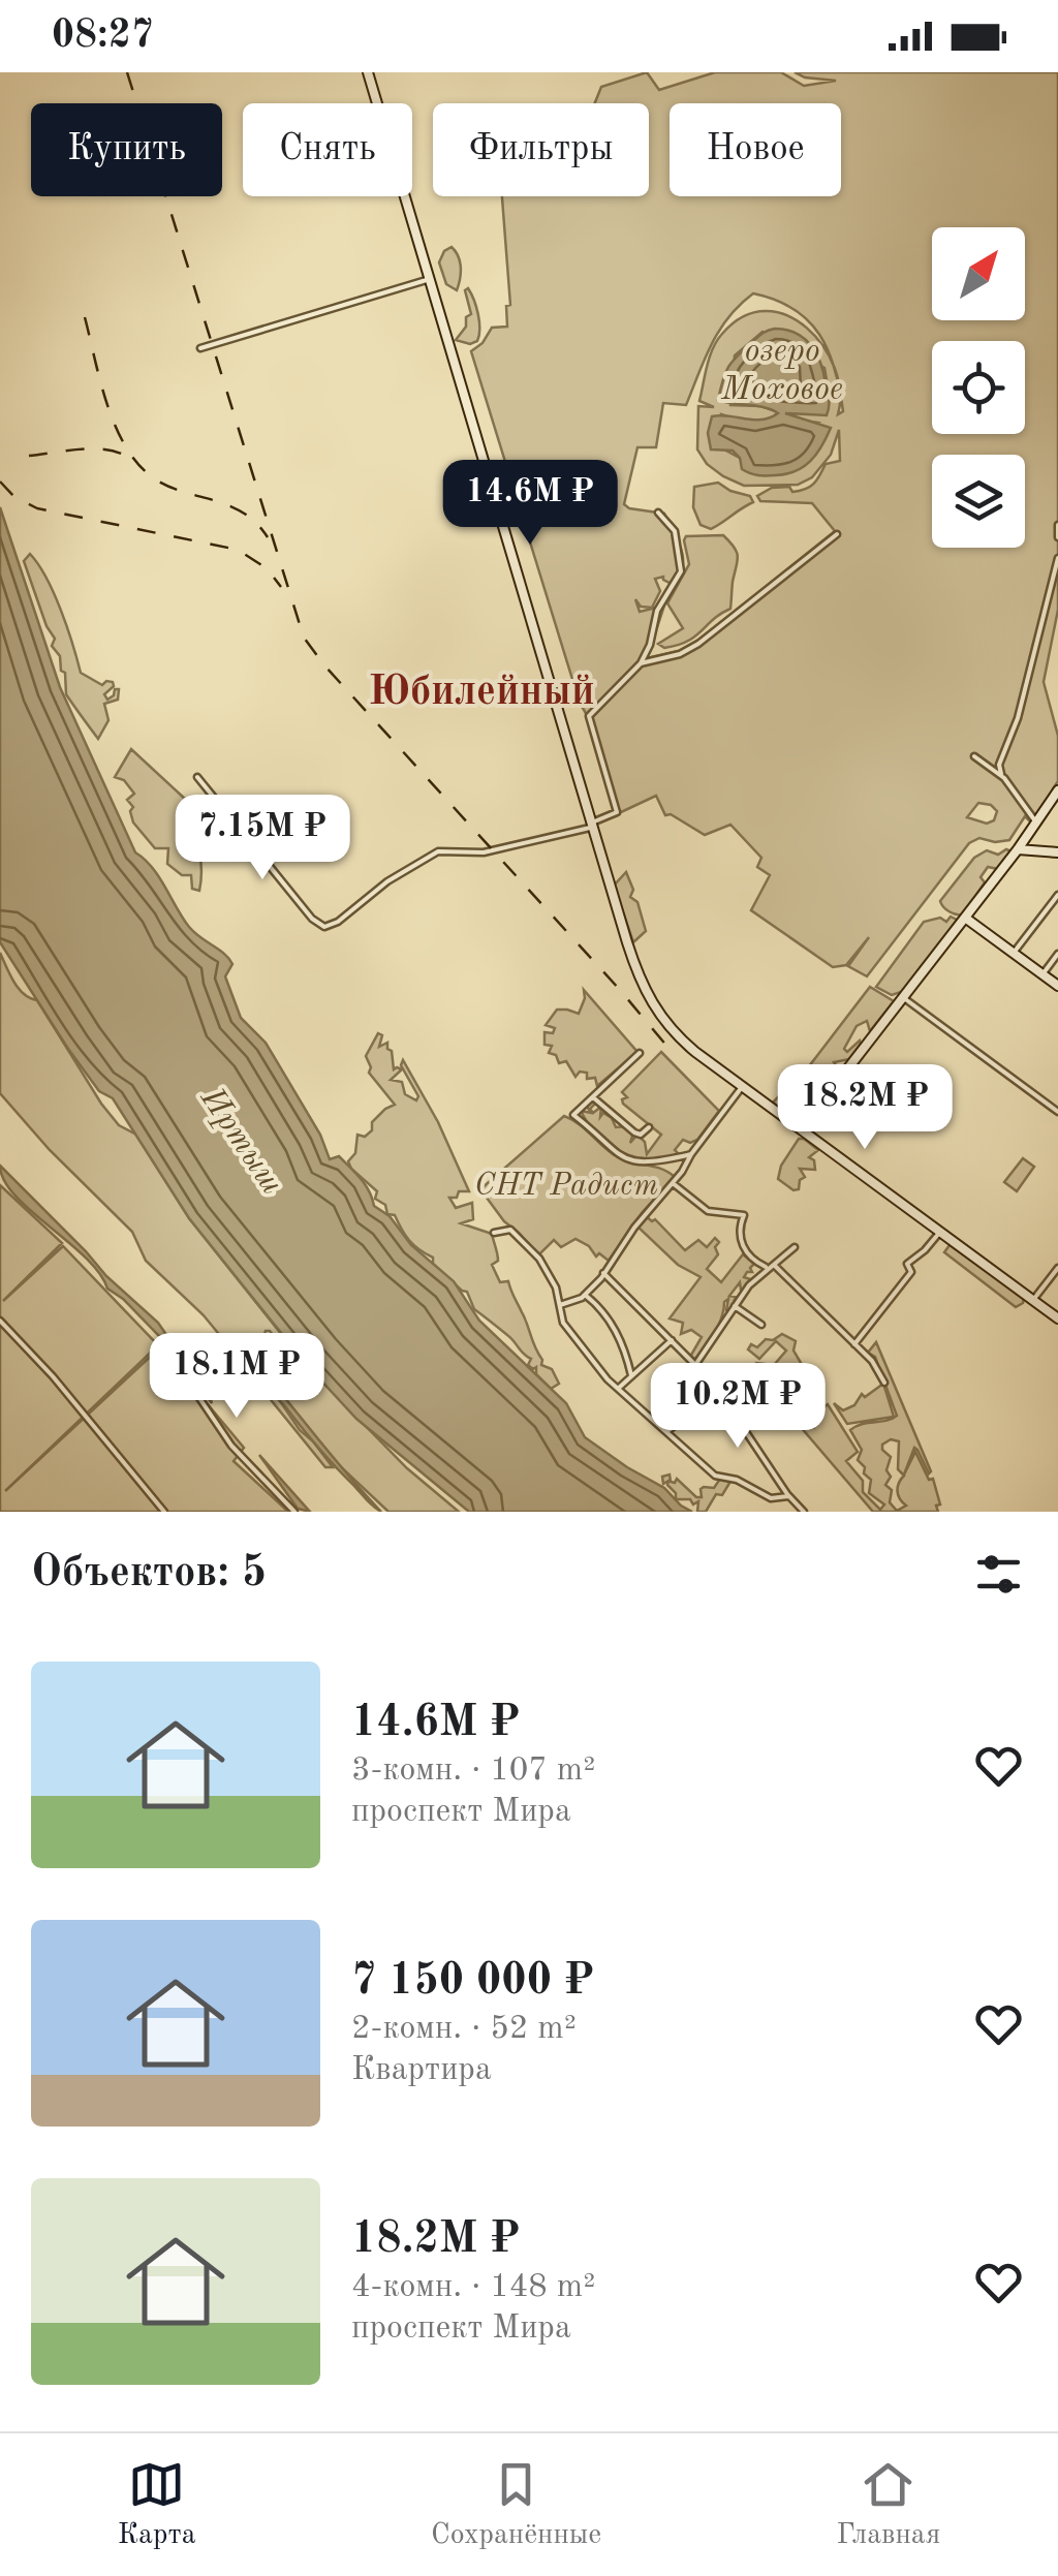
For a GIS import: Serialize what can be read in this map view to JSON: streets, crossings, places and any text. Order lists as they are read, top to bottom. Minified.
{"districts":["Юбилейный"],"water":["озеро Моховое","Иртыш"],"parks":["СНТ Радист"],"north":"top right","page":{"status":"08:27","chip":["Купить","Снять","Фильтры","Новое"],"price":["14.6M ₽","7.15M ₽","18.2M ₽","18.1M ₽","10.2M ₽"],"heading":"Объектов: 5","list":[{"name":"14.6M ₽","note":"3-комн. · 107 m² · проспект Мира"},{"name":"7 150 000 ₽","note":"2-комн. · 52 m² · Квартира"},{"name":"18.2M ₽","note":"4-комн. · 148 m² · проспект Мира"}],"tabs":["Карта","Сохранённые","Главная"]}}
